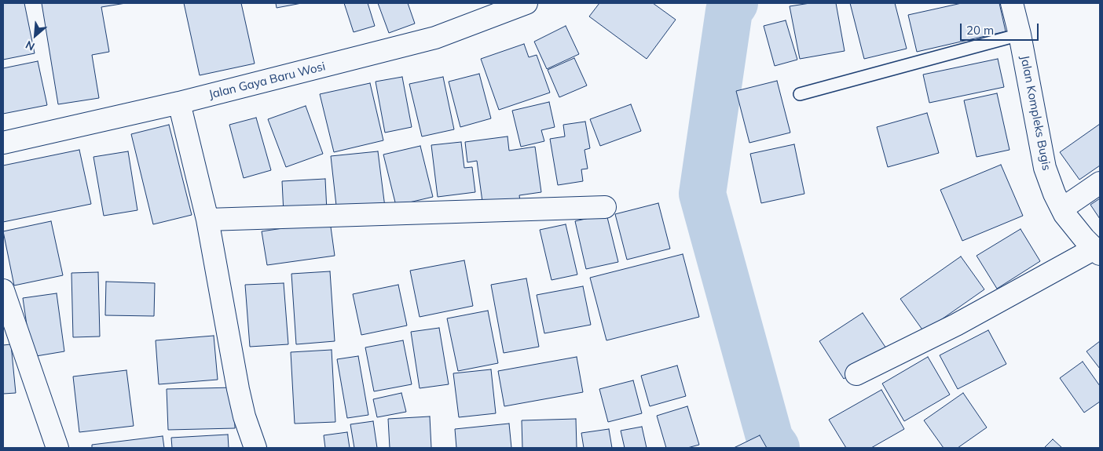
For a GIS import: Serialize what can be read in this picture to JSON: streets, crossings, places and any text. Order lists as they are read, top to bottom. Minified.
{"streets":{"street":["Jalan Gaya Baru Wosi","Jalan Kompleks Bugis"]},"scale_bar":"20 m","north":"bottom left"}
